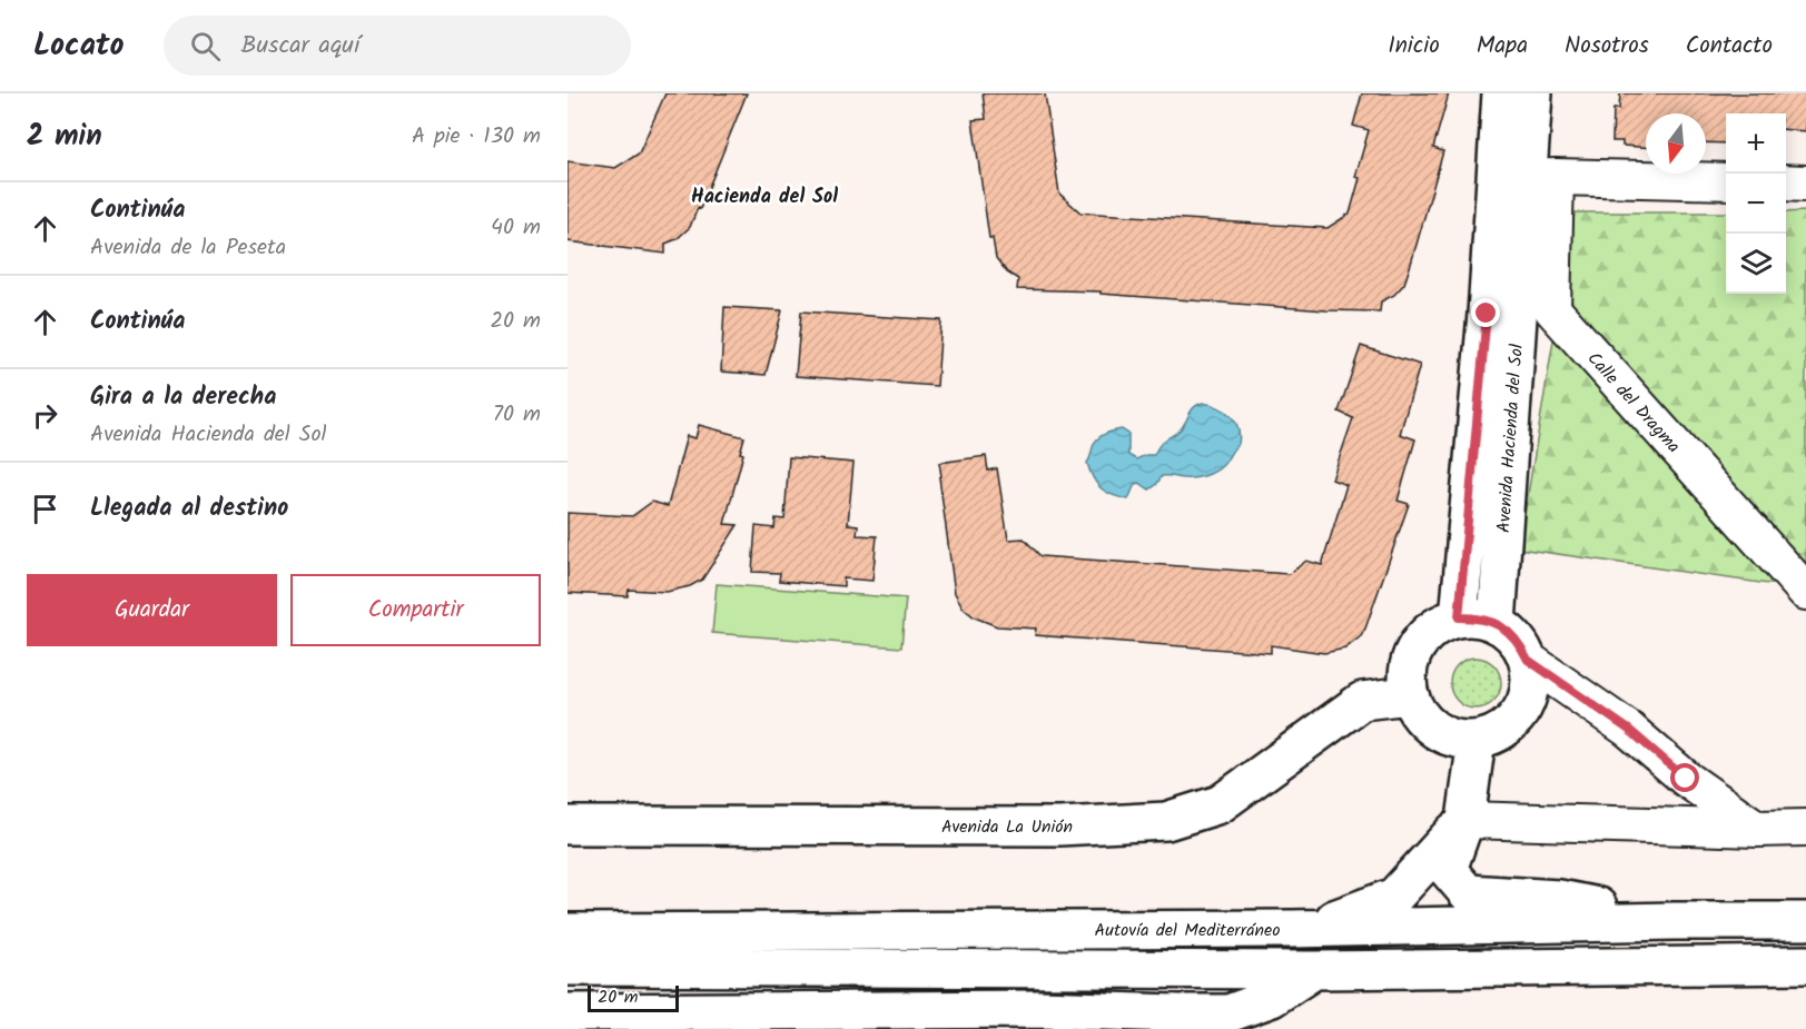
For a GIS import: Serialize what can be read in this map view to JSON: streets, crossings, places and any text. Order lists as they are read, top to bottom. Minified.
{"streets":{"main road":["Avenida Hacienda del Sol","Avenida La Unión","Autovía del Mediterráneo"],"street":["Calle del Dragma"]},"crossings":[["Calle del Dragma","Avenida Hacienda del Sol"],["Avenida Hacienda del Sol","Avenida La Unión"]],"districts":["Hacienda del Sol"],"scale_bar":"20 m","north":"bottom","page":{"header":"Locato","search":"Buscar aquí","nav":["Inicio","Mapa","Nosotros","Contacto"],"heading":["2 min","A pie · 130 m"],"map_buttons":["+","−"],"list":[["Continúa","Avenida de la Peseta","40 m"],["Continúa","20 m"],["Gira a la derecha","Avenida Hacienda del Sol","70 m"],"Llegada al destino"],"buttons":["Guardar","Compartir"],"scale":"20 m"}}
